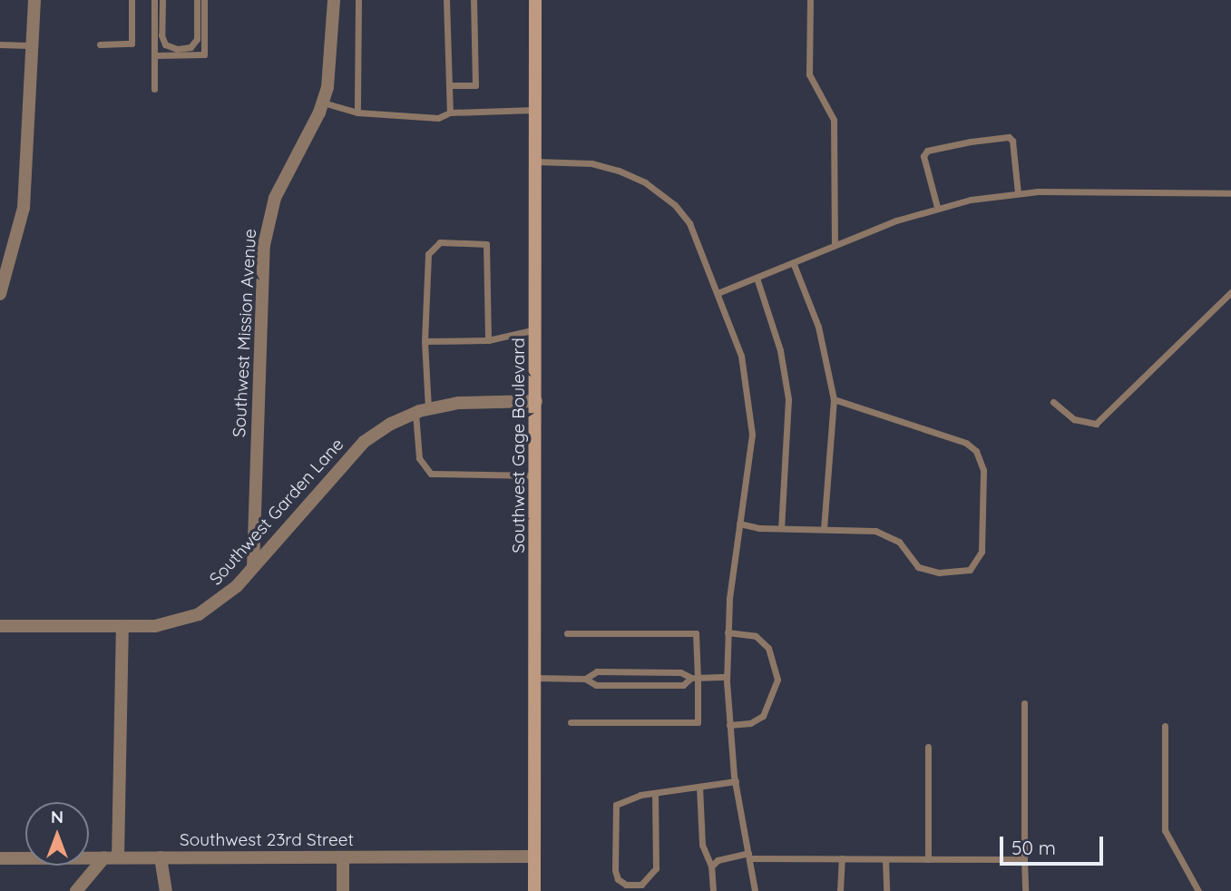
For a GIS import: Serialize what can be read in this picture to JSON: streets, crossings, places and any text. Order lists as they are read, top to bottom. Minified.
{"streets":{"main road":["Southwest Gage Boulevard"],"street":["Southwest Mission Avenue","Southwest Garden Lane","Southwest 23rd Street"]},"crossings":[["Southwest Mission Avenue","Southwest Garden Lane"],["Southwest Gage Boulevard","Southwest Garden Lane"],["Southwest Gage Boulevard","Southwest 23rd Street"]],"scale_bar":"50 m","north":"top"}
